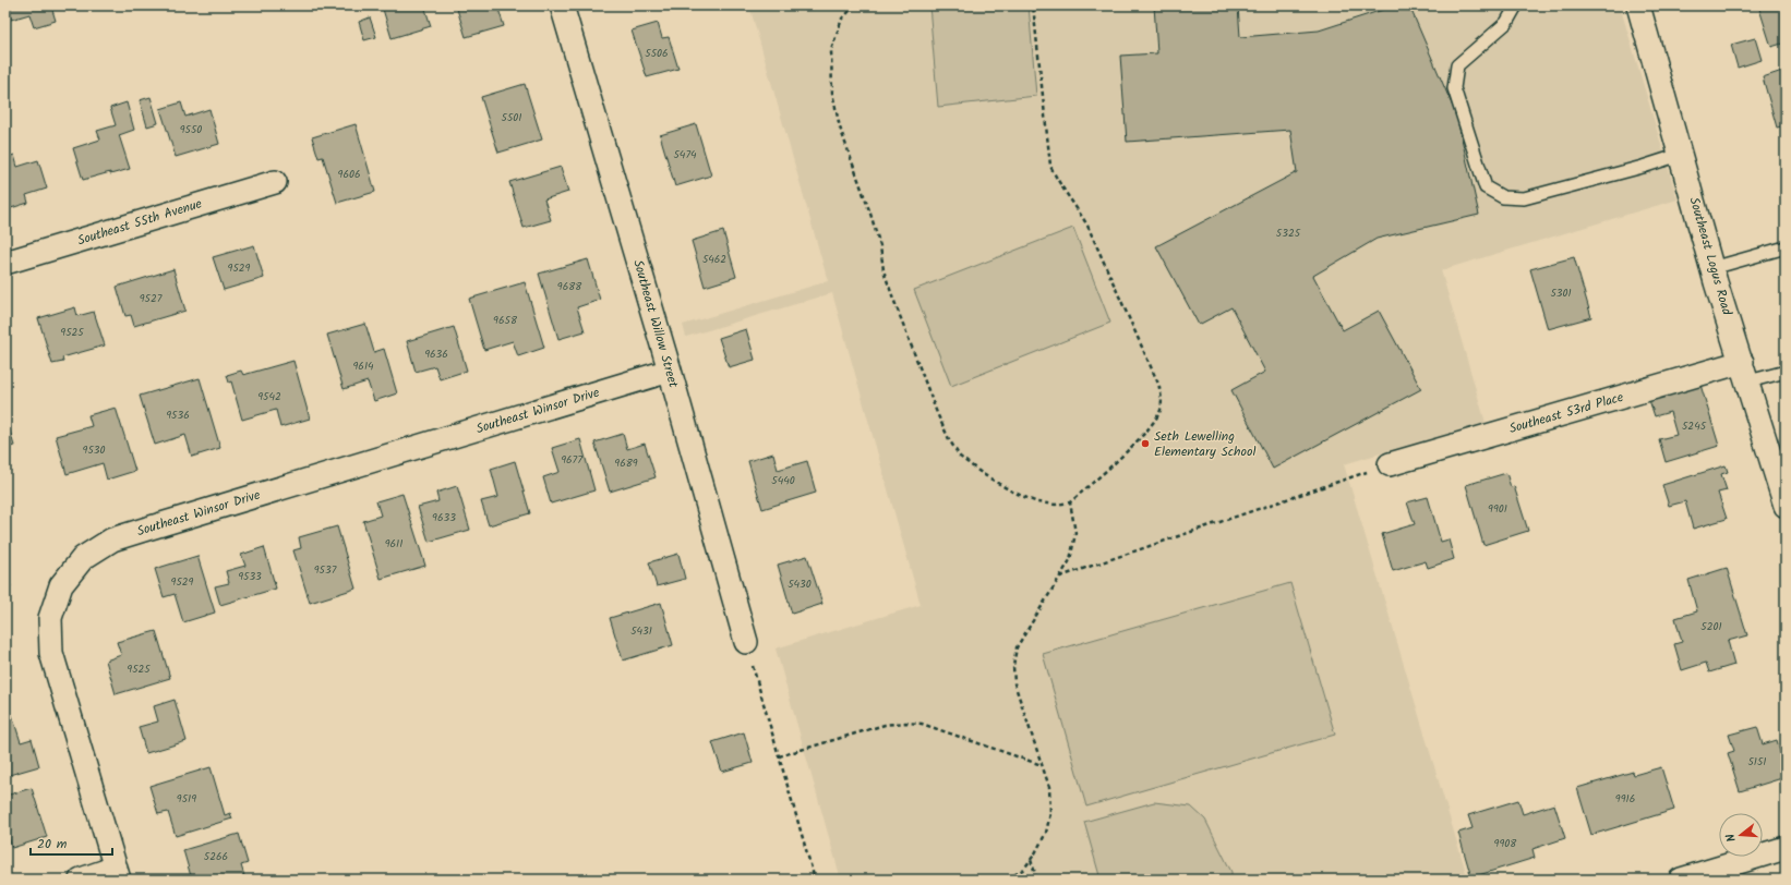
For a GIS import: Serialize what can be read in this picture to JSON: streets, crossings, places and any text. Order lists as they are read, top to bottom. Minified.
{"streets":{"street":["Southeast 55th Avenue","Southeast Logus Road","Southeast Willow Street","Southeast Winsor Drive","Southeast 53rd Place"]},"crossings":[["Southeast Logus Road","Southeast 53rd Place"],["Southeast Willow Street","Southeast Winsor Drive"]],"places":["Seth Lewelling Elementary School"],"house_numbers":["5506","5501","9550","5474","9606","5325","5462","9529","9688","5301","9527","9658","9525","9636","9614","9542","9536","5245","9530","9677","9689","5440","9901","9633","9611","9537","9533","9529","5430","5201","5431","9525","5151","9519","9916","9908","5266"],"scale_bar":"20 m","north":"left"}
